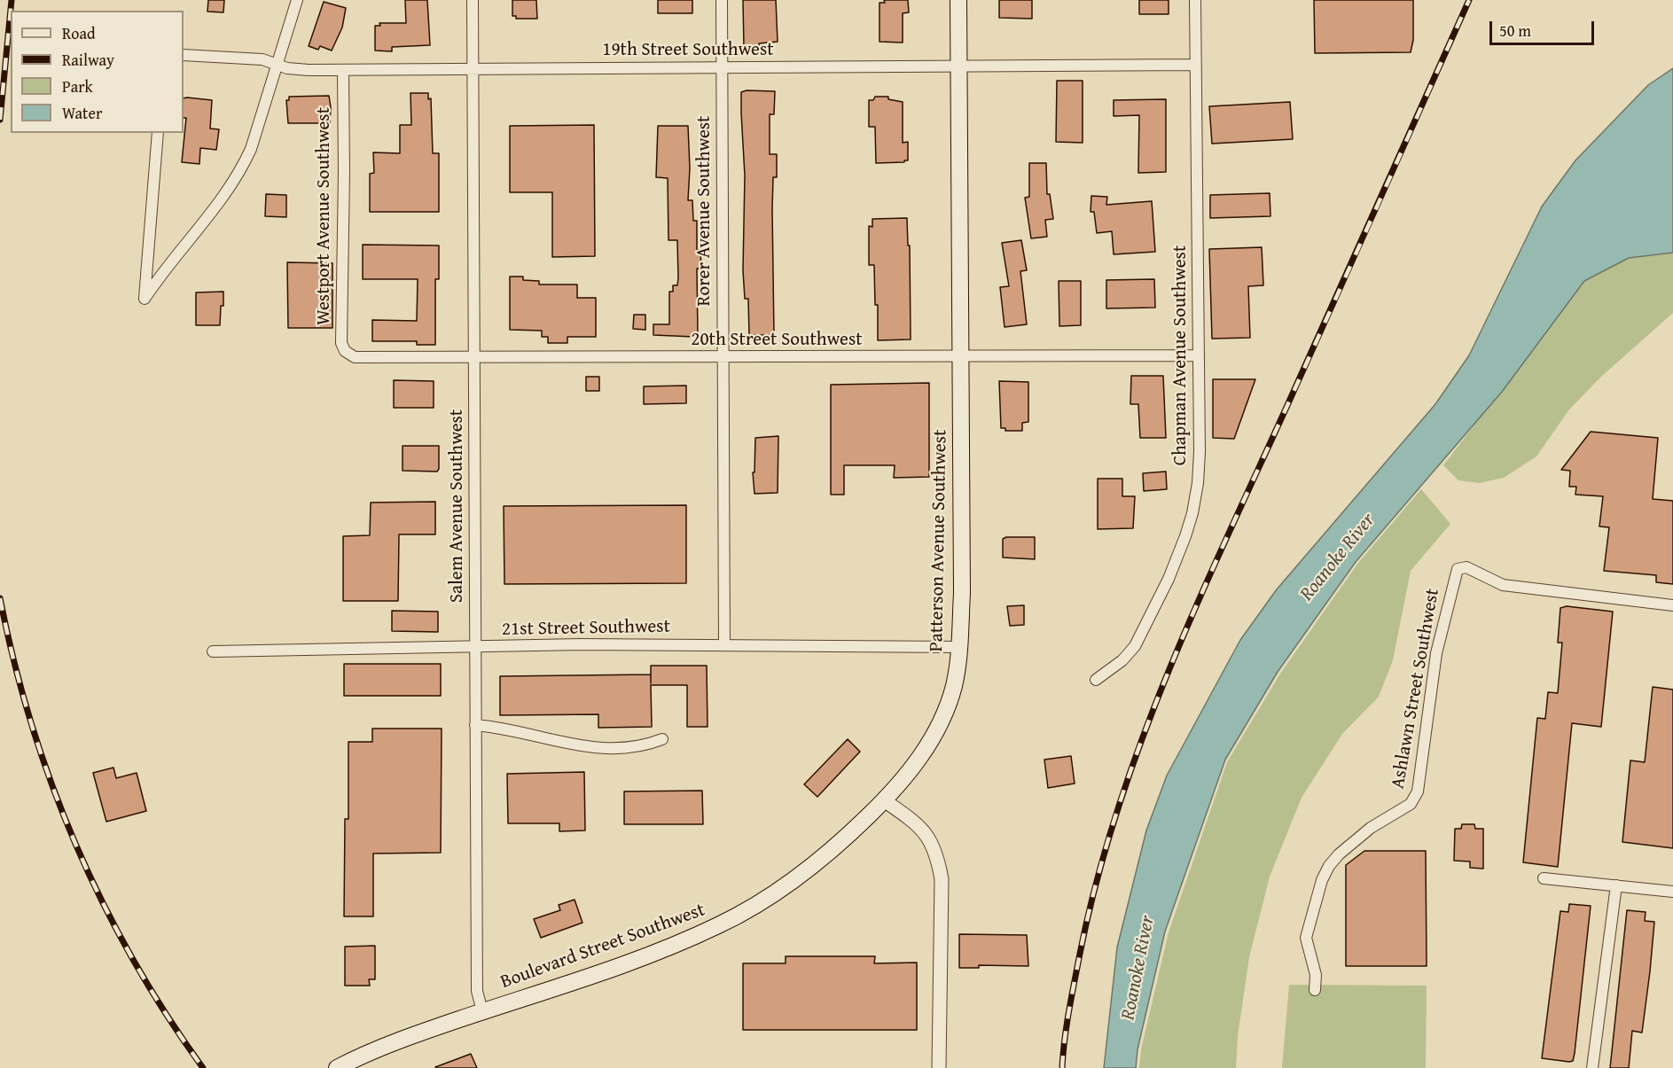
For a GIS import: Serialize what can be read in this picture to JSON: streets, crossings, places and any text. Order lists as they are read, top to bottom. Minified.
{"streets":{"main road":["Patterson Avenue Southwest","Boulevard Street Southwest"],"street":["19th Street Southwest","Rorer Avenue Southwest","Westport Avenue Southwest","20th Street Southwest","Chapman Avenue Southwest","Salem Avenue Southwest","21st Street Southwest","Ashlawn Street Southwest"]},"crossings":[["19th Street Southwest","Rorer Avenue Southwest"],["19th Street Southwest","Westport Avenue Southwest"],["19th Street Southwest","Chapman Avenue Southwest"],["19th Street Southwest","Salem Avenue Southwest"],["19th Street Southwest","Patterson Avenue Southwest"],["Rorer Avenue Southwest","20th Street Southwest"],["Rorer Avenue Southwest","21st Street Southwest"],["Westport Avenue Southwest","20th Street Southwest"],["20th Street Southwest","Chapman Avenue Southwest"],["20th Street Southwest","Salem Avenue Southwest"],["20th Street Southwest","Patterson Avenue Southwest"],["Salem Avenue Southwest","21st Street Southwest"],["Salem Avenue Southwest","Boulevard Street Southwest"],["Patterson Avenue Southwest","21st Street Southwest"],["Patterson Avenue Southwest","Boulevard Street Southwest"]],"water":["Roanoke River"],"legend":["Road","Railway","Park","Water"],"scale_bar":"50 m"}
